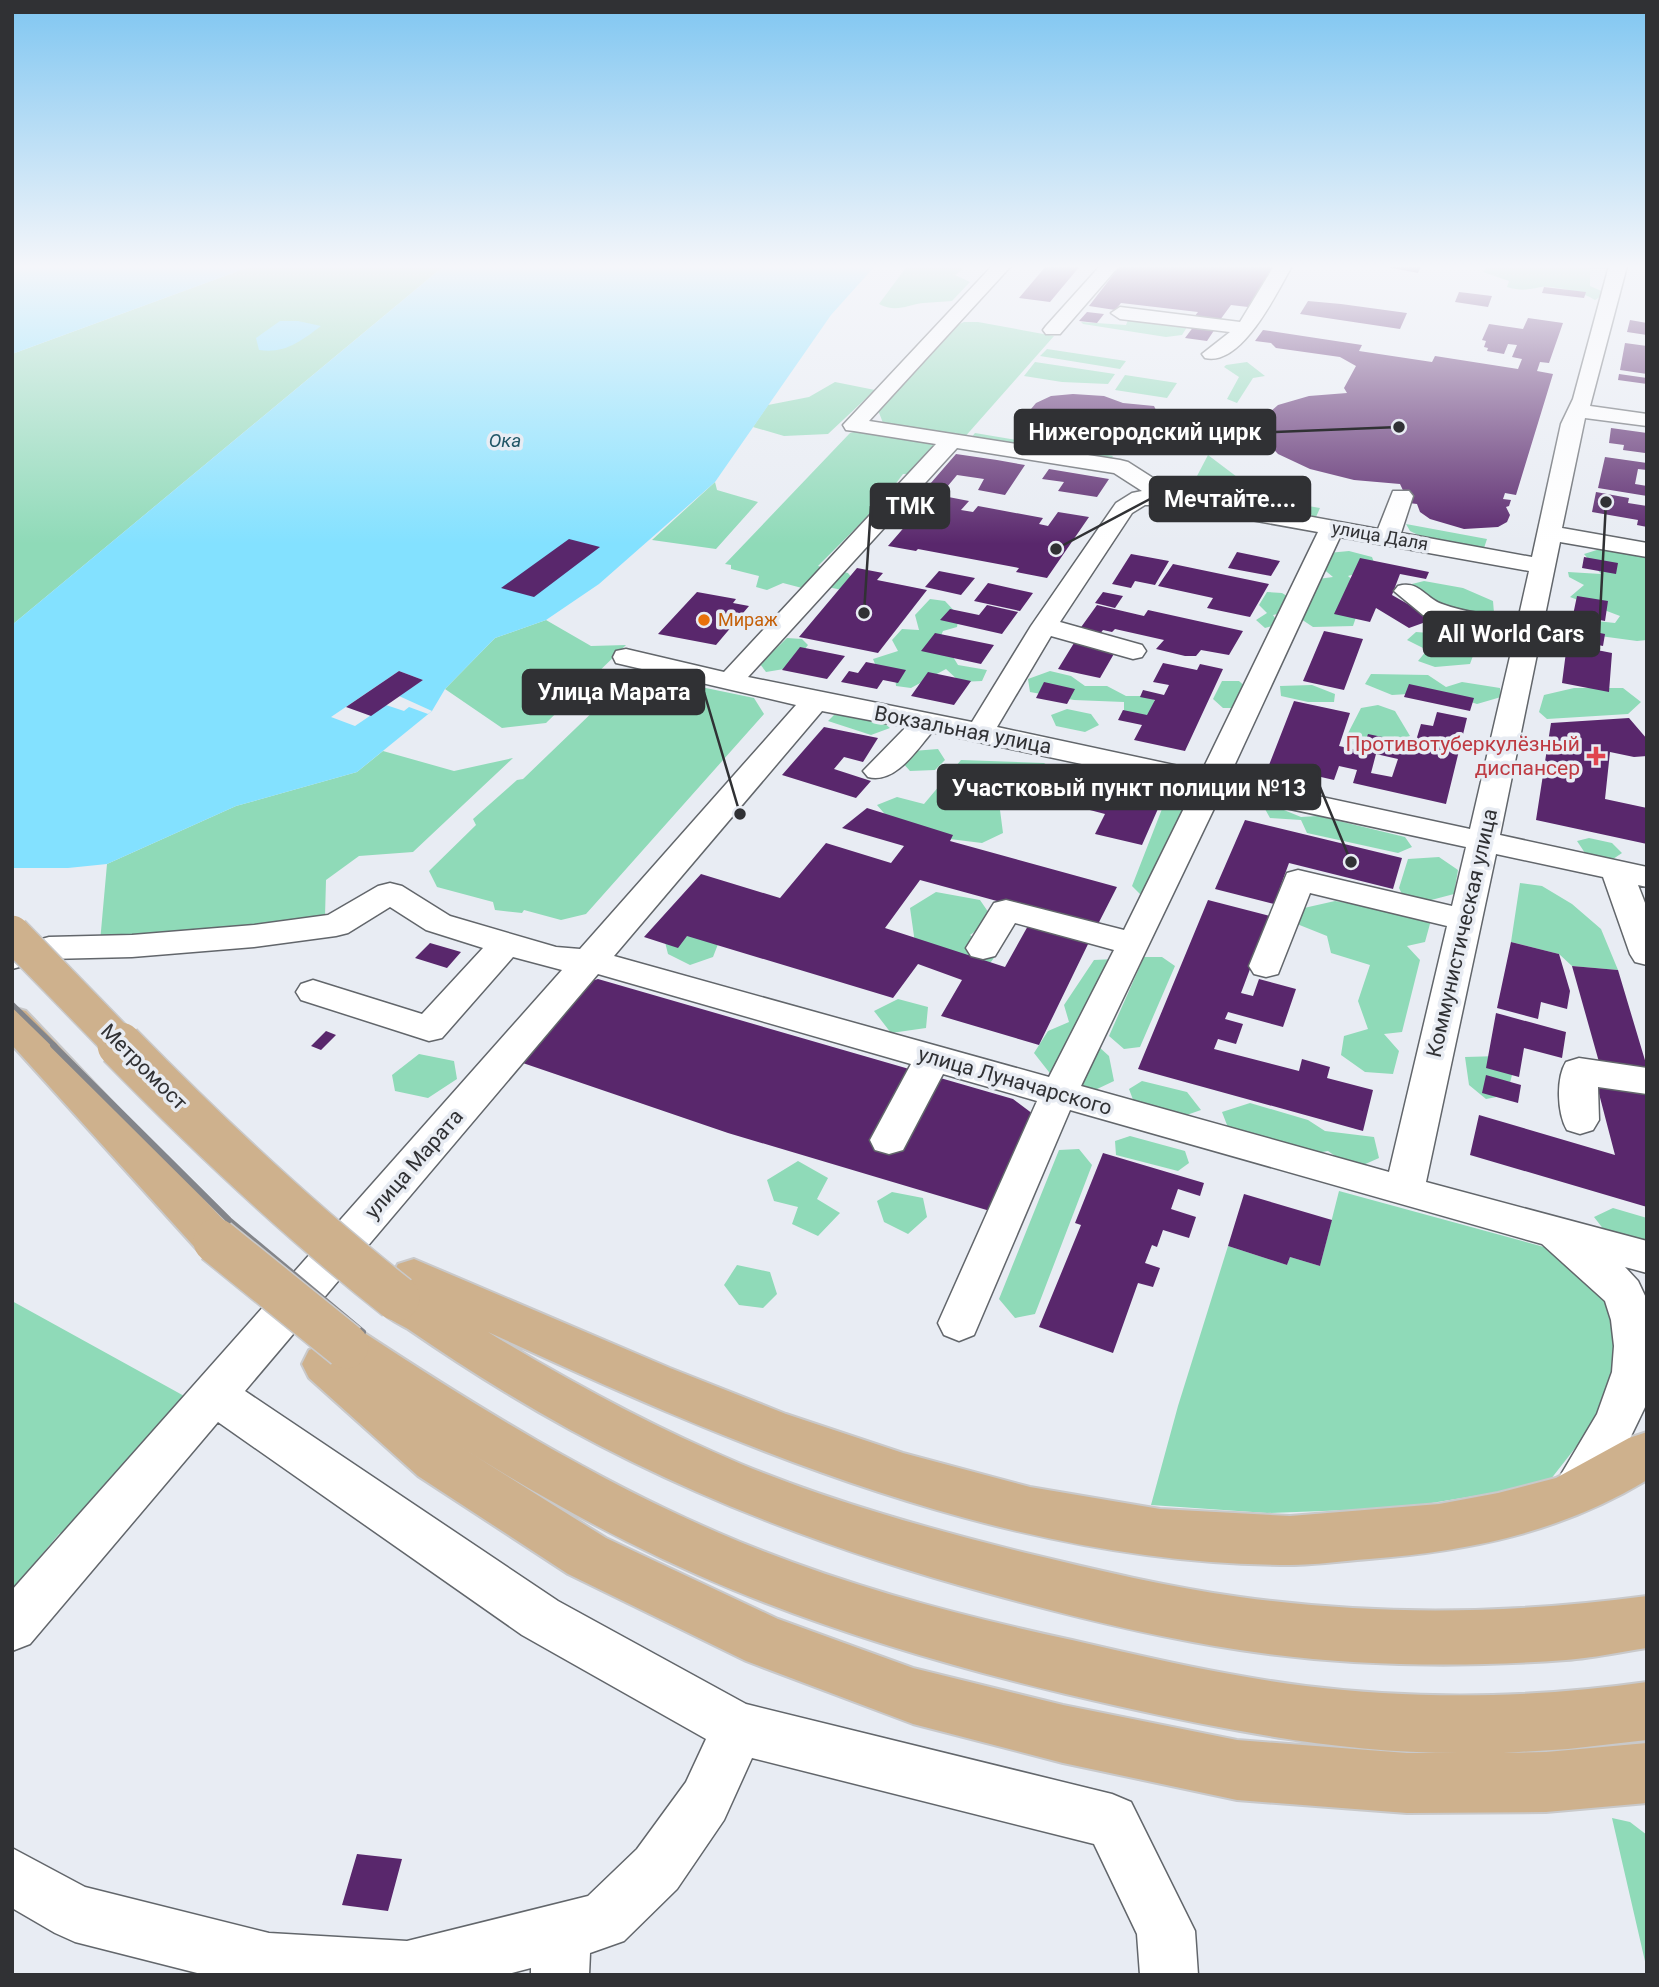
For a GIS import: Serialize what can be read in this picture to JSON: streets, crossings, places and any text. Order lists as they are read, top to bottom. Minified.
{"streets":{"main road":["Метромост"],"street":["улица Даля","Вокзальная улица","Коммунистическая улица","улица Луначарского","улица Марата"]},"crossings":[["улица Даля","Коммунистическая улица"],["Вокзальная улица","Коммунистическая улица"],["Вокзальная улица","улица Марата"],["Коммунистическая улица","улица Луначарского"],["улица Луначарского","улица Марата"]],"water":["Ока"],"places":{"other":["Нижегородский цирк","All World Cars","Мечтайте....","ТМК","Мираж","Улица Марата","Участковый пункт полиции №13"],"health":["Противотуберкулёзный диспансер"]}}
